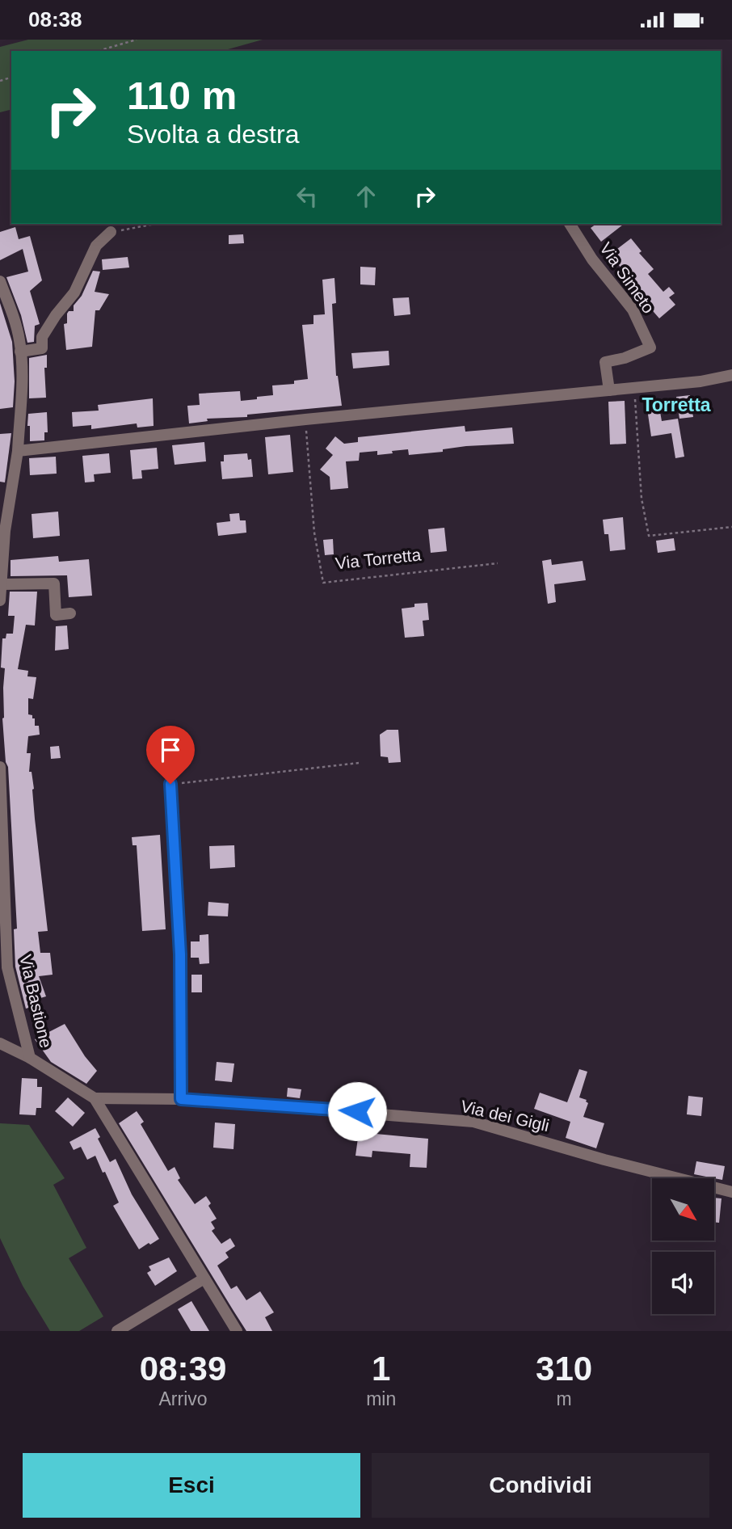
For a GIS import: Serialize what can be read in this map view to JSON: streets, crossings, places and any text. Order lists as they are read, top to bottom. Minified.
{"streets":{"street":["Via Simeto","Via Bastione","Via dei Gigli"],"path":["Via Torretta"]},"crossings":[["Via Bastione","Via dei Gigli"]],"districts":["Torretta"],"north":"bottom right","page":{"status":"08:38","turn":["110 m","Svolta a destra"],"eta":["08:39","Arrivo","1","min","310","m"],"buttons":["Esci","Condividi"]}}
